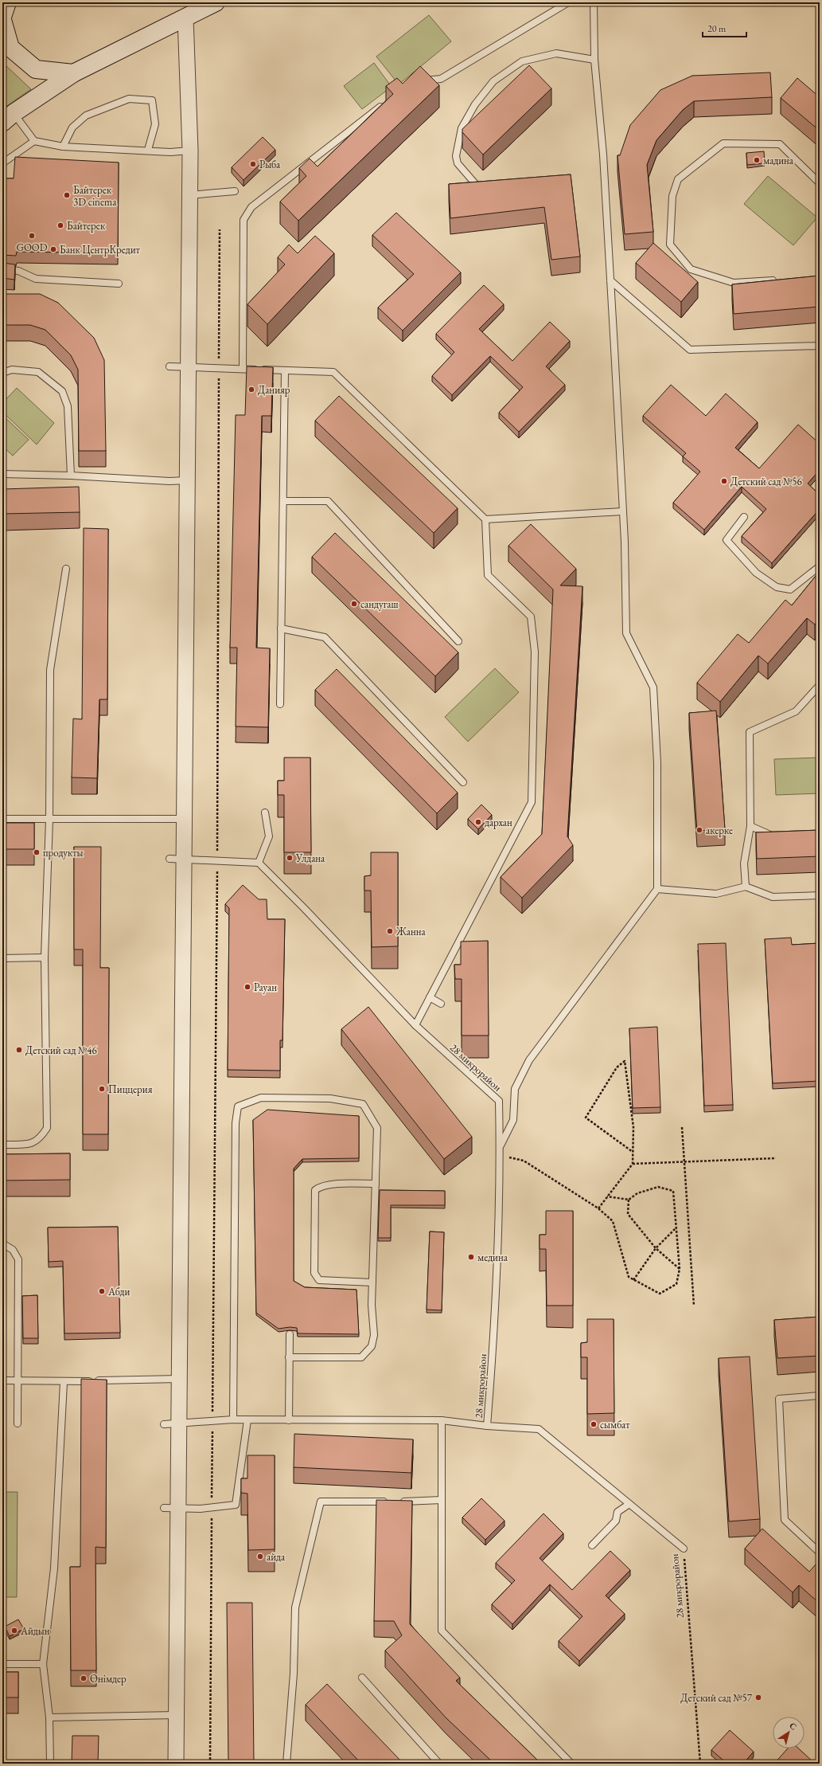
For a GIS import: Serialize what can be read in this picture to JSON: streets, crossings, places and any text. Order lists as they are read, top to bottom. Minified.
{"streets":{"lane":["28 микрорайон"]},"places":["мадина","Рыба","Байтерек 3D cinema","Байтерек","GOOD","Банк ЦентрКредит","Данияр","Детский сад №56","сандугаш","дархан","акерке","продукты","Улдана","Жанна","Рауан","Детский сад №46","Пиццерия","медина","Абди","сымбат","айда","Айдын","Өнімдер","Детский сад №57"],"scale_bar":"20 m","north":"top right"}
